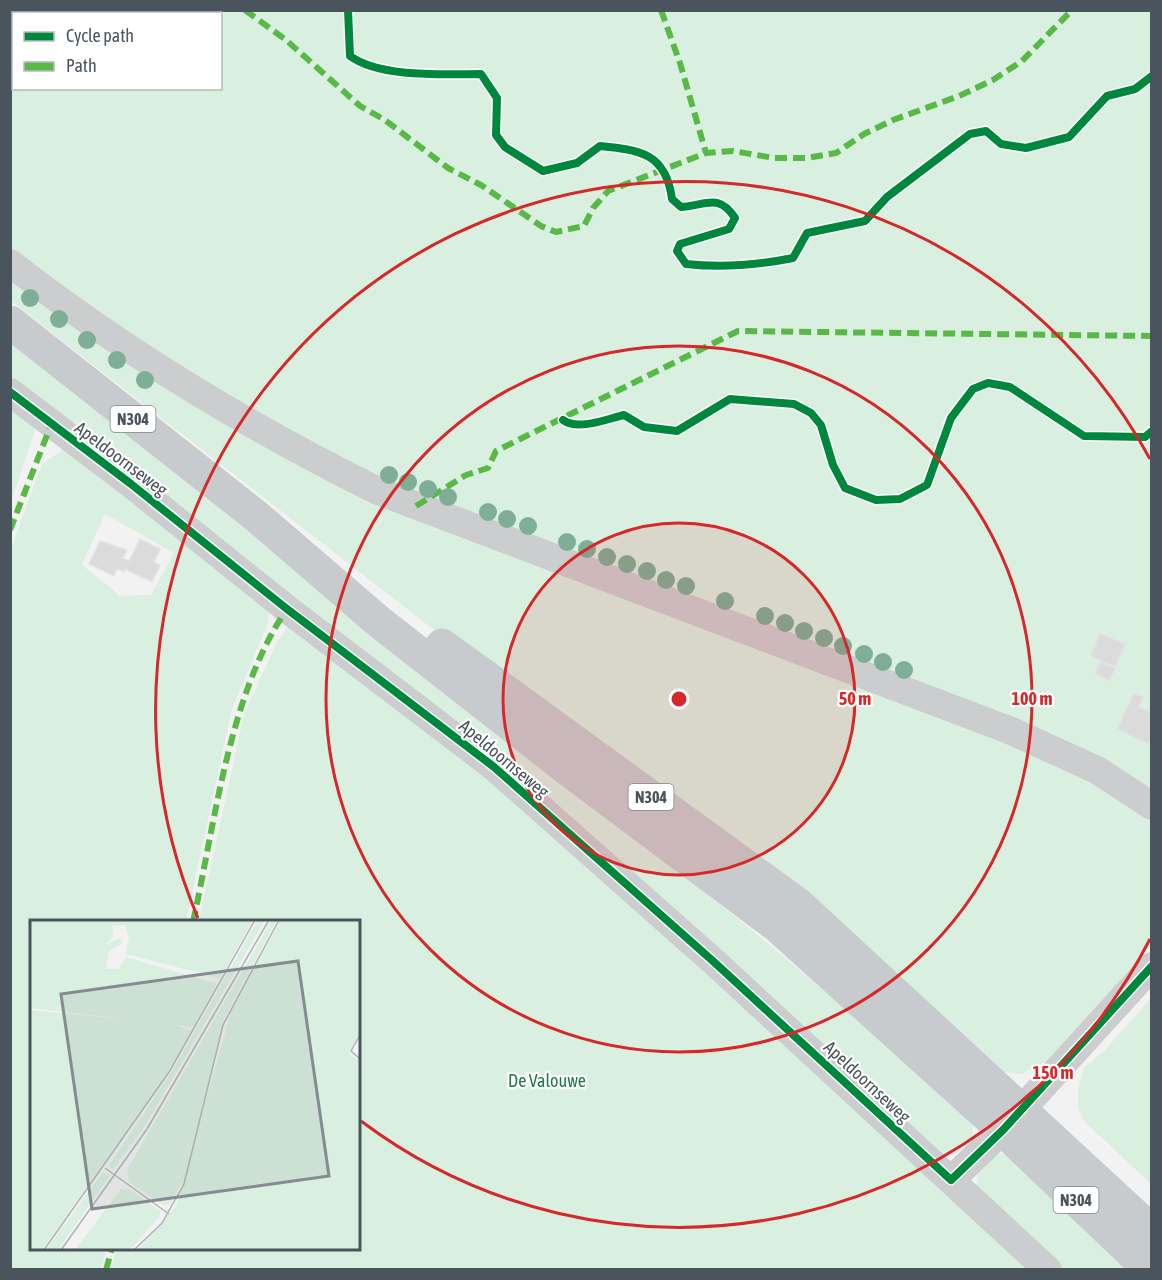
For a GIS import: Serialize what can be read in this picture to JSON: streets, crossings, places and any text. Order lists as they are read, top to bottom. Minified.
{"streets":{"main road":["N304"],"street":["Apeldoornseweg"]},"parks":["De Valouwe"],"legend":["Cycle path","Path"],"rings":["50 m","100 m","150 m"]}
